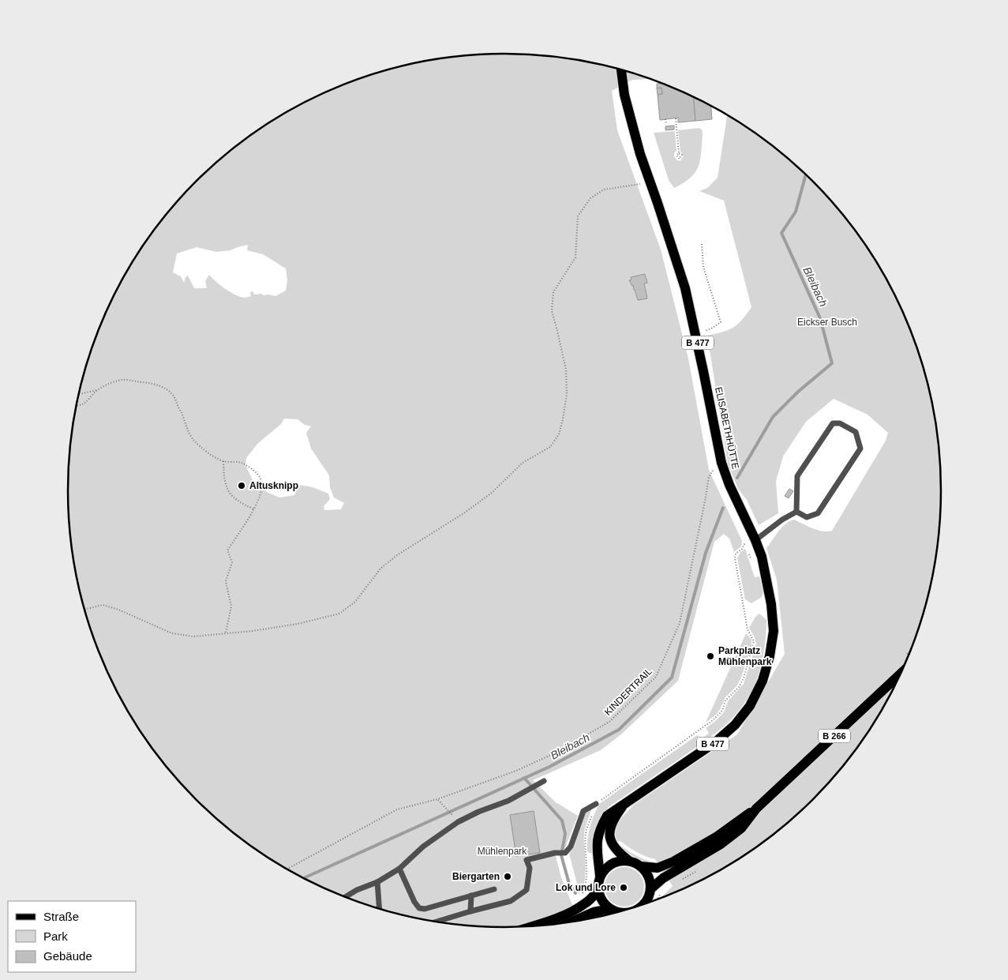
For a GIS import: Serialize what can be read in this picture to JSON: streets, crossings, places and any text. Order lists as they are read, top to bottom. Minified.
{"streets":{"main road":["B 477","ELISABETHHÜTTE","B 266"],"path":["KINDERTRAIL"]},"crossings":[["B 477","ELISABETHHÜTTE"]],"water":["Bleibach"],"parks":["Eickser Busch","Mühlenpark"],"places":["Altusknipp","Parkplatz Mühlenpark","Biergarten","Lok und Lore"],"legend":["Straße","Park","Gebäude"]}
